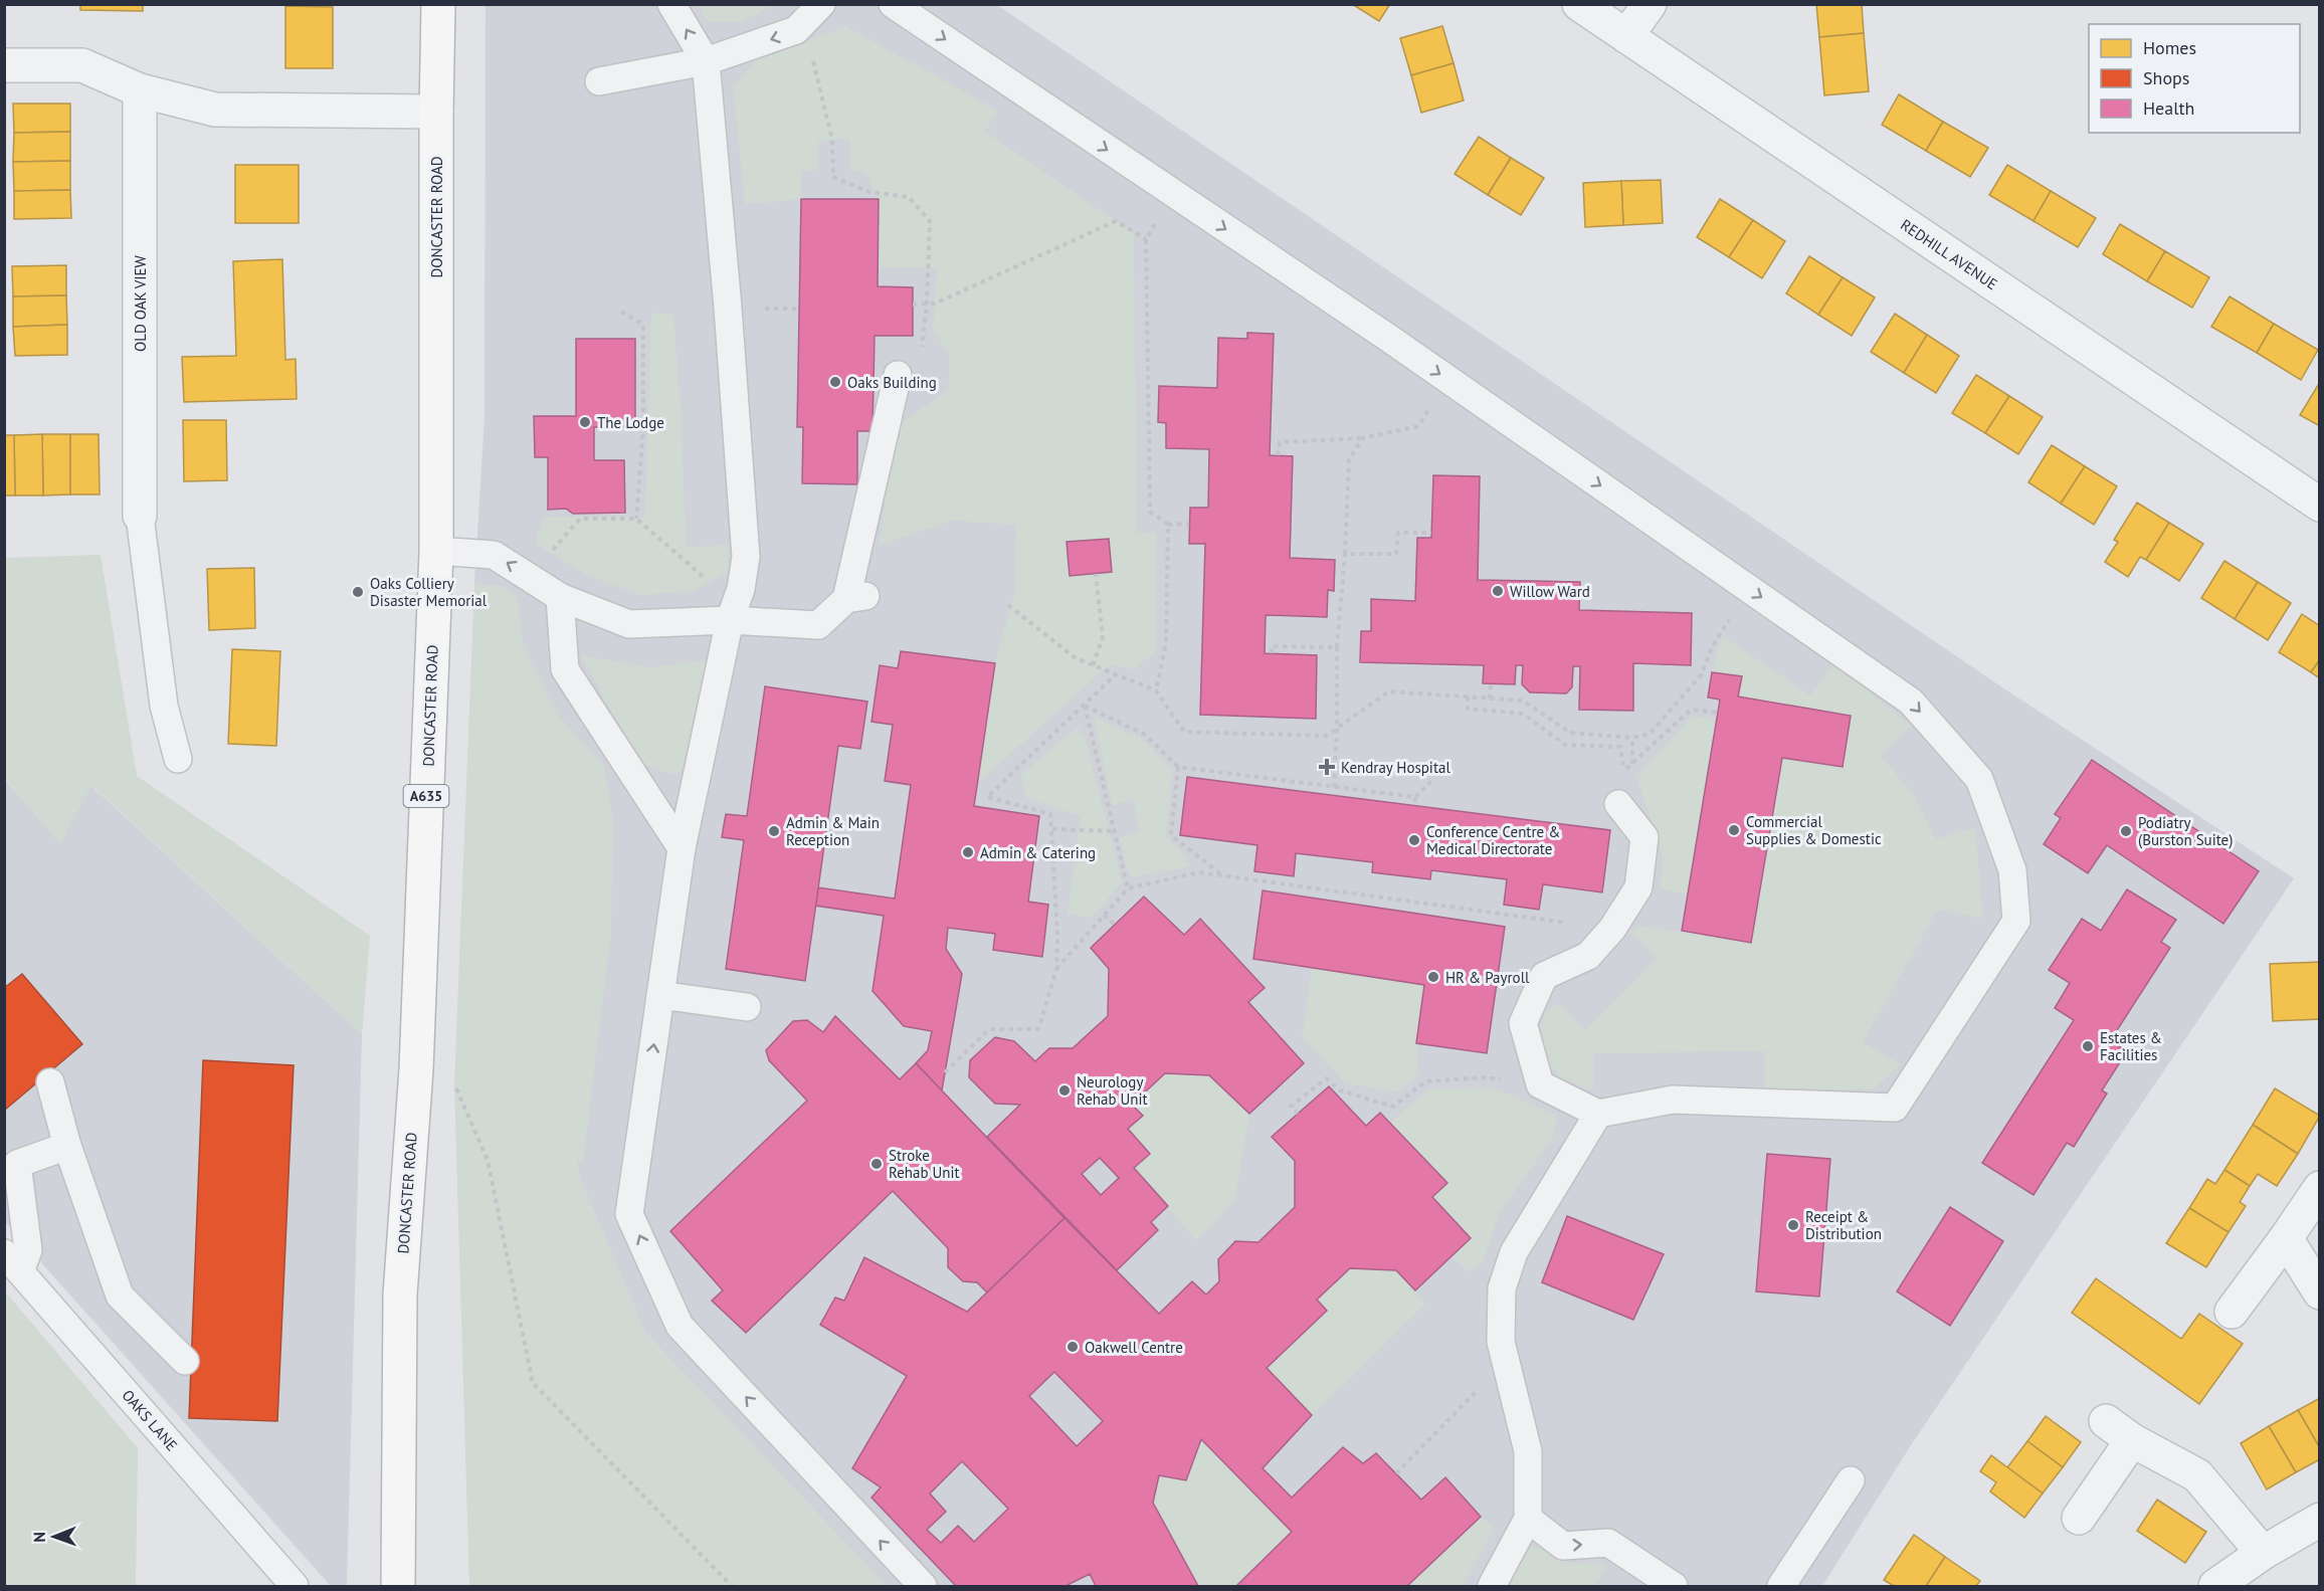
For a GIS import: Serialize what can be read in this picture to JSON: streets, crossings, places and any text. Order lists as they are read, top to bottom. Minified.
{"streets":{"highway":["DONCASTER ROAD","A635"],"street":["REDHILL AVENUE","OLD OAK VIEW"],"lane":["OAKS LANE"]},"places":{"other":["Oaks Building","The Lodge","Willow Ward","Oaks Colliery Disaster Memorial","Commercial Supplies & Domestic","Admin & Main Reception","Podiatry (Burston Suite)","Conference Centre & Medical Directorate","Admin & Catering","HR & Payroll","Estates & Facilities","Neurology Rehab Unit","Stroke Rehab Unit","Receipt & Distribution","Oakwell Centre"],"health":["Kendray Hospital"]},"legend":["Homes","Shops","Health"],"north":"left"}
